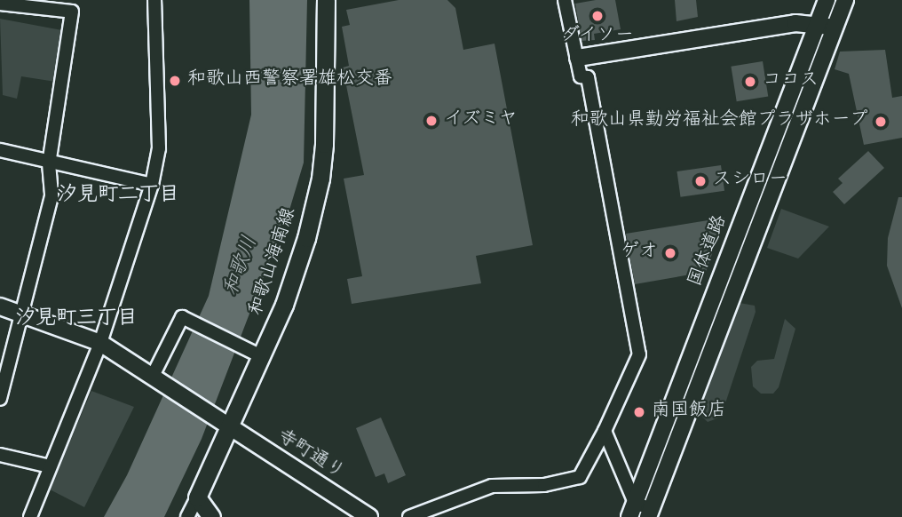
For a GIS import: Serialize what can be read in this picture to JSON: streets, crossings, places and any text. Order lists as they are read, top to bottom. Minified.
{"streets":{"main road":["和歌山海南線"],"street":["国体道路","寺町通り"]},"crossings":[["和歌山海南線","寺町通り"]],"districts":["汐見町二丁目","汐見町三丁目"],"water":["和歌川"],"places":["ダイソー","和歌山西警察署雄松交番","ココス","イズミヤ","和歌山県勤労福祉会館プラザホープ","スシロー","ゲオ","南国飯店"]}
